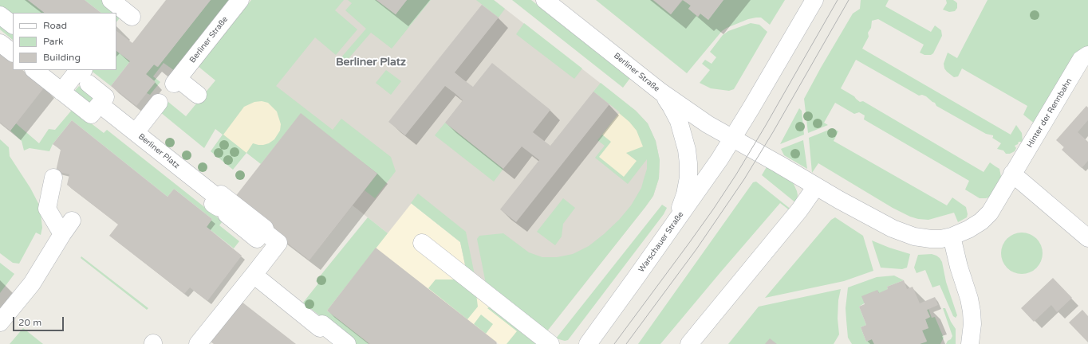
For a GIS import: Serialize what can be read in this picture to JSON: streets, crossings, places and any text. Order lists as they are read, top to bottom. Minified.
{"streets":{"street":["Berliner Straße","Hinter der Rennbahn","Berliner Platz","Warschauer Straße"]},"crossings":[["Berliner Straße","Warschauer Straße"]],"districts":["Berliner Platz"],"legend":["Road","Park","Building"],"scale_bar":"20 m"}
